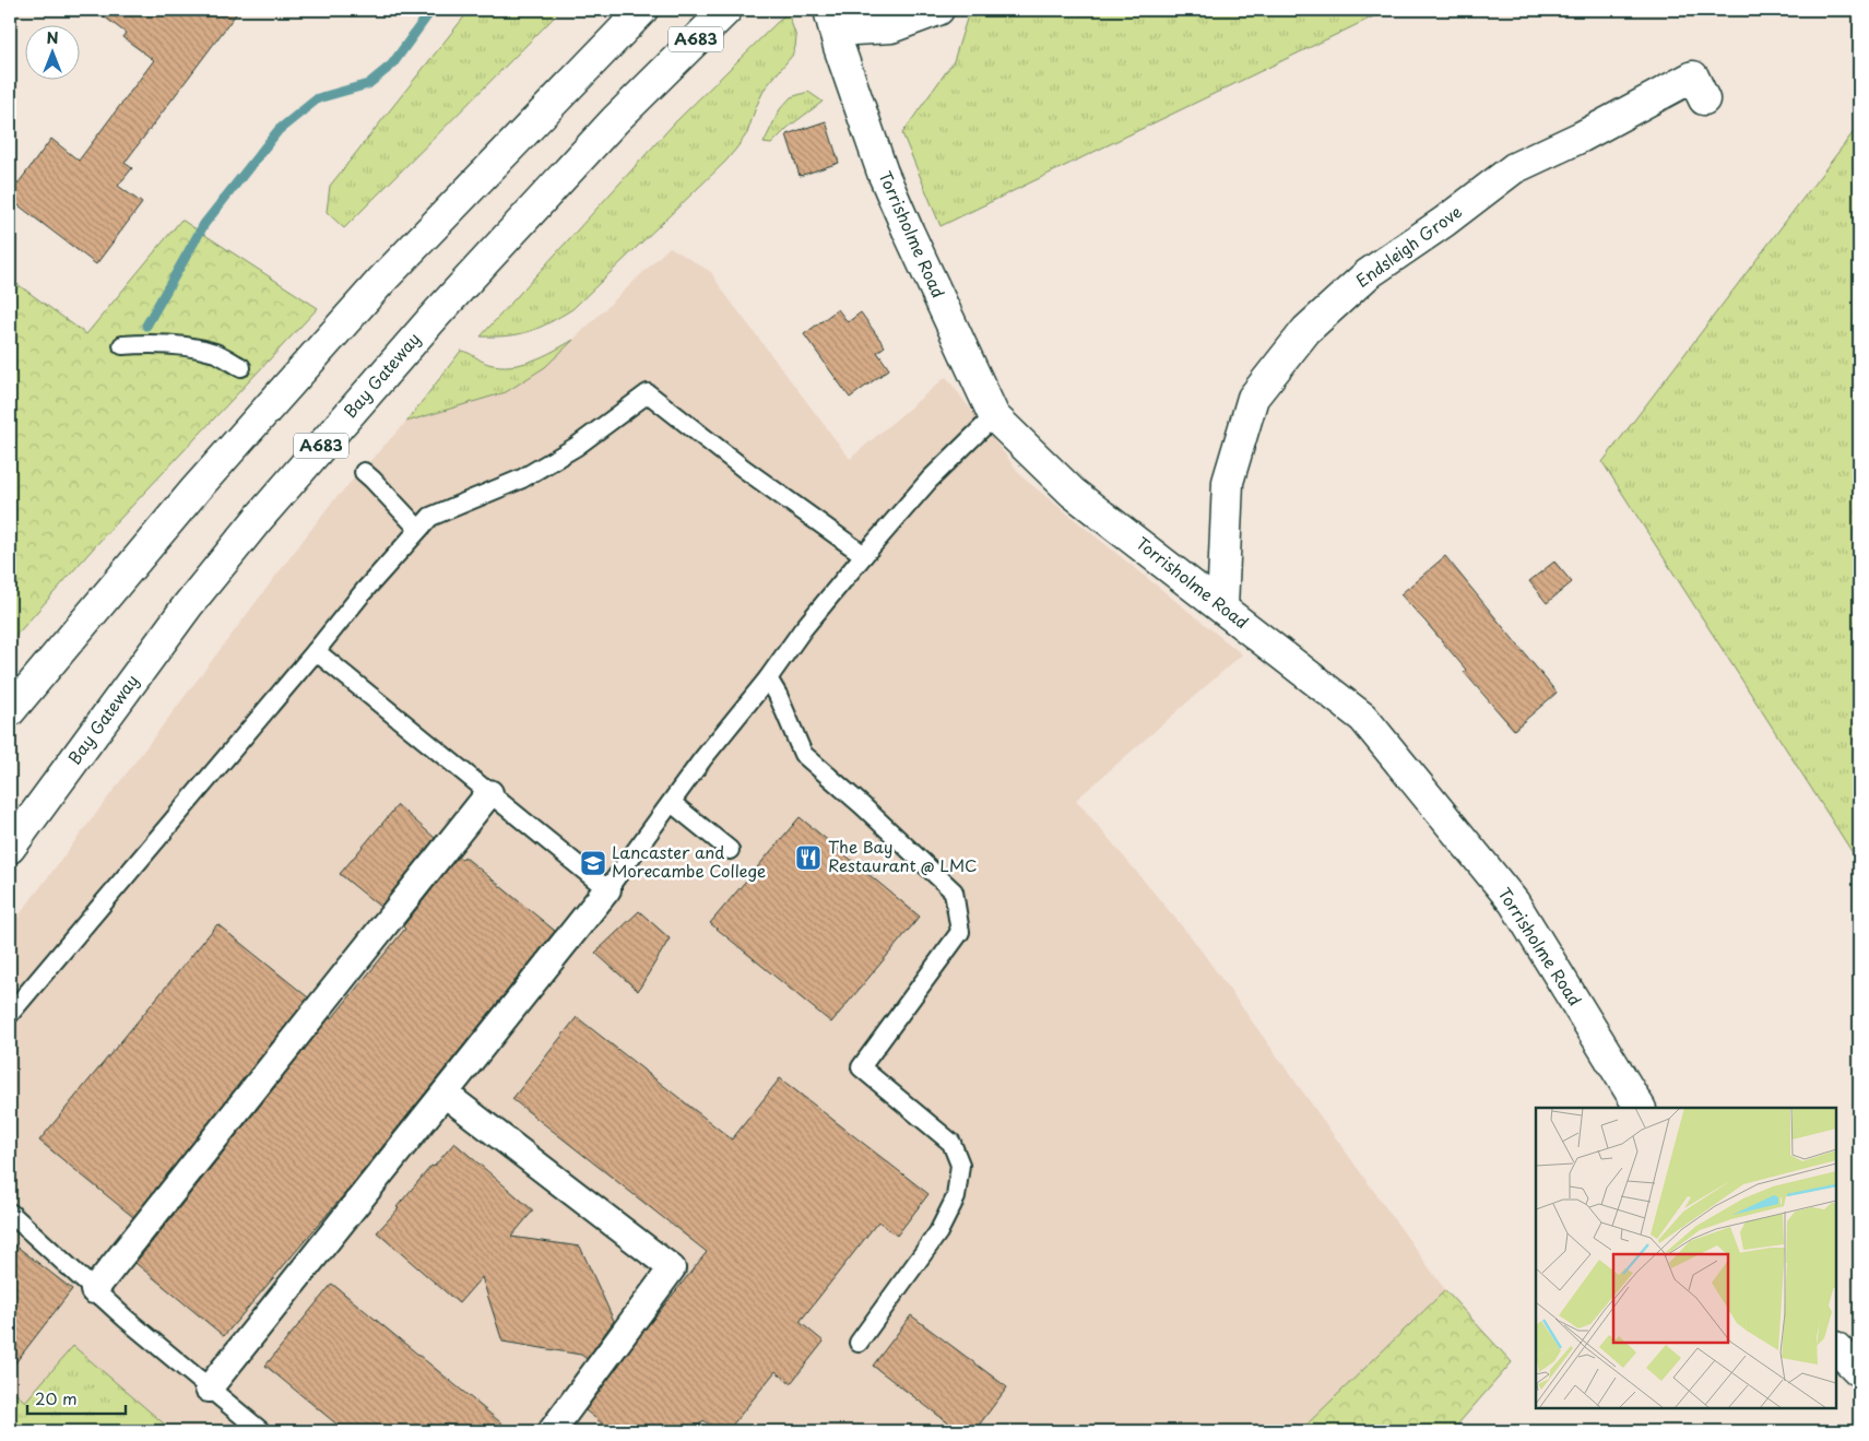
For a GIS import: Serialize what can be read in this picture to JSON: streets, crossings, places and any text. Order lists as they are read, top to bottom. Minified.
{"streets":{"main road":["A683","Torrisholme Road","Endsleigh Grove","Bay Gateway"]},"crossings":[["Torrisholme Road","Endsleigh Grove"]],"places":{"restaurant":["The Bay Restaurant @ LMC"],"school or university":["Lancaster and Morecambe College"]},"scale_bar":"20 m","north":"top"}
